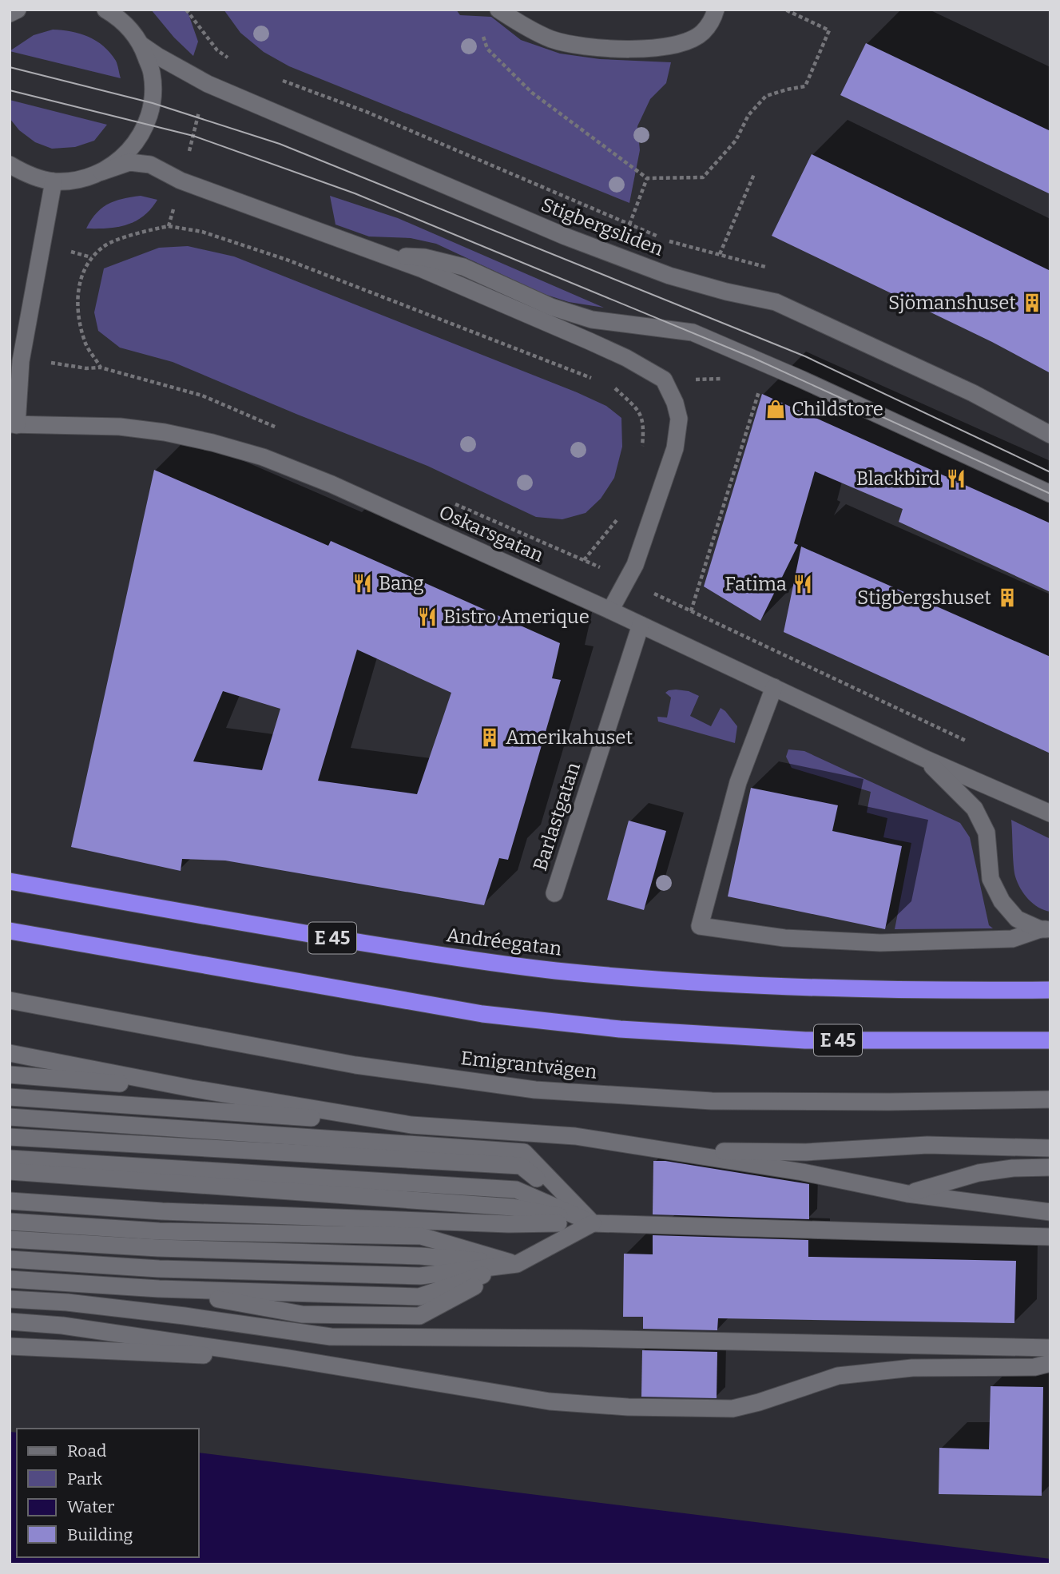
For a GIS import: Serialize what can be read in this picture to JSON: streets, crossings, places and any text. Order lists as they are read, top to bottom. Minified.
{"streets":{"highway":["E 45","Andréegatan"],"street":["Stigbergsliden","Oskarsgatan","Barlastgatan","Emigrantvägen"]},"crossings":[["Oskarsgatan","Barlastgatan"]],"places":{"building":["Sjömanshuset","Stigbergshuset","Amerikahuset"],"shop":["Childstore"],"restaurant":["Blackbird","Bang","Fatima","Bistro Amerique"]},"legend":["Road","Park","Water","Building"]}
